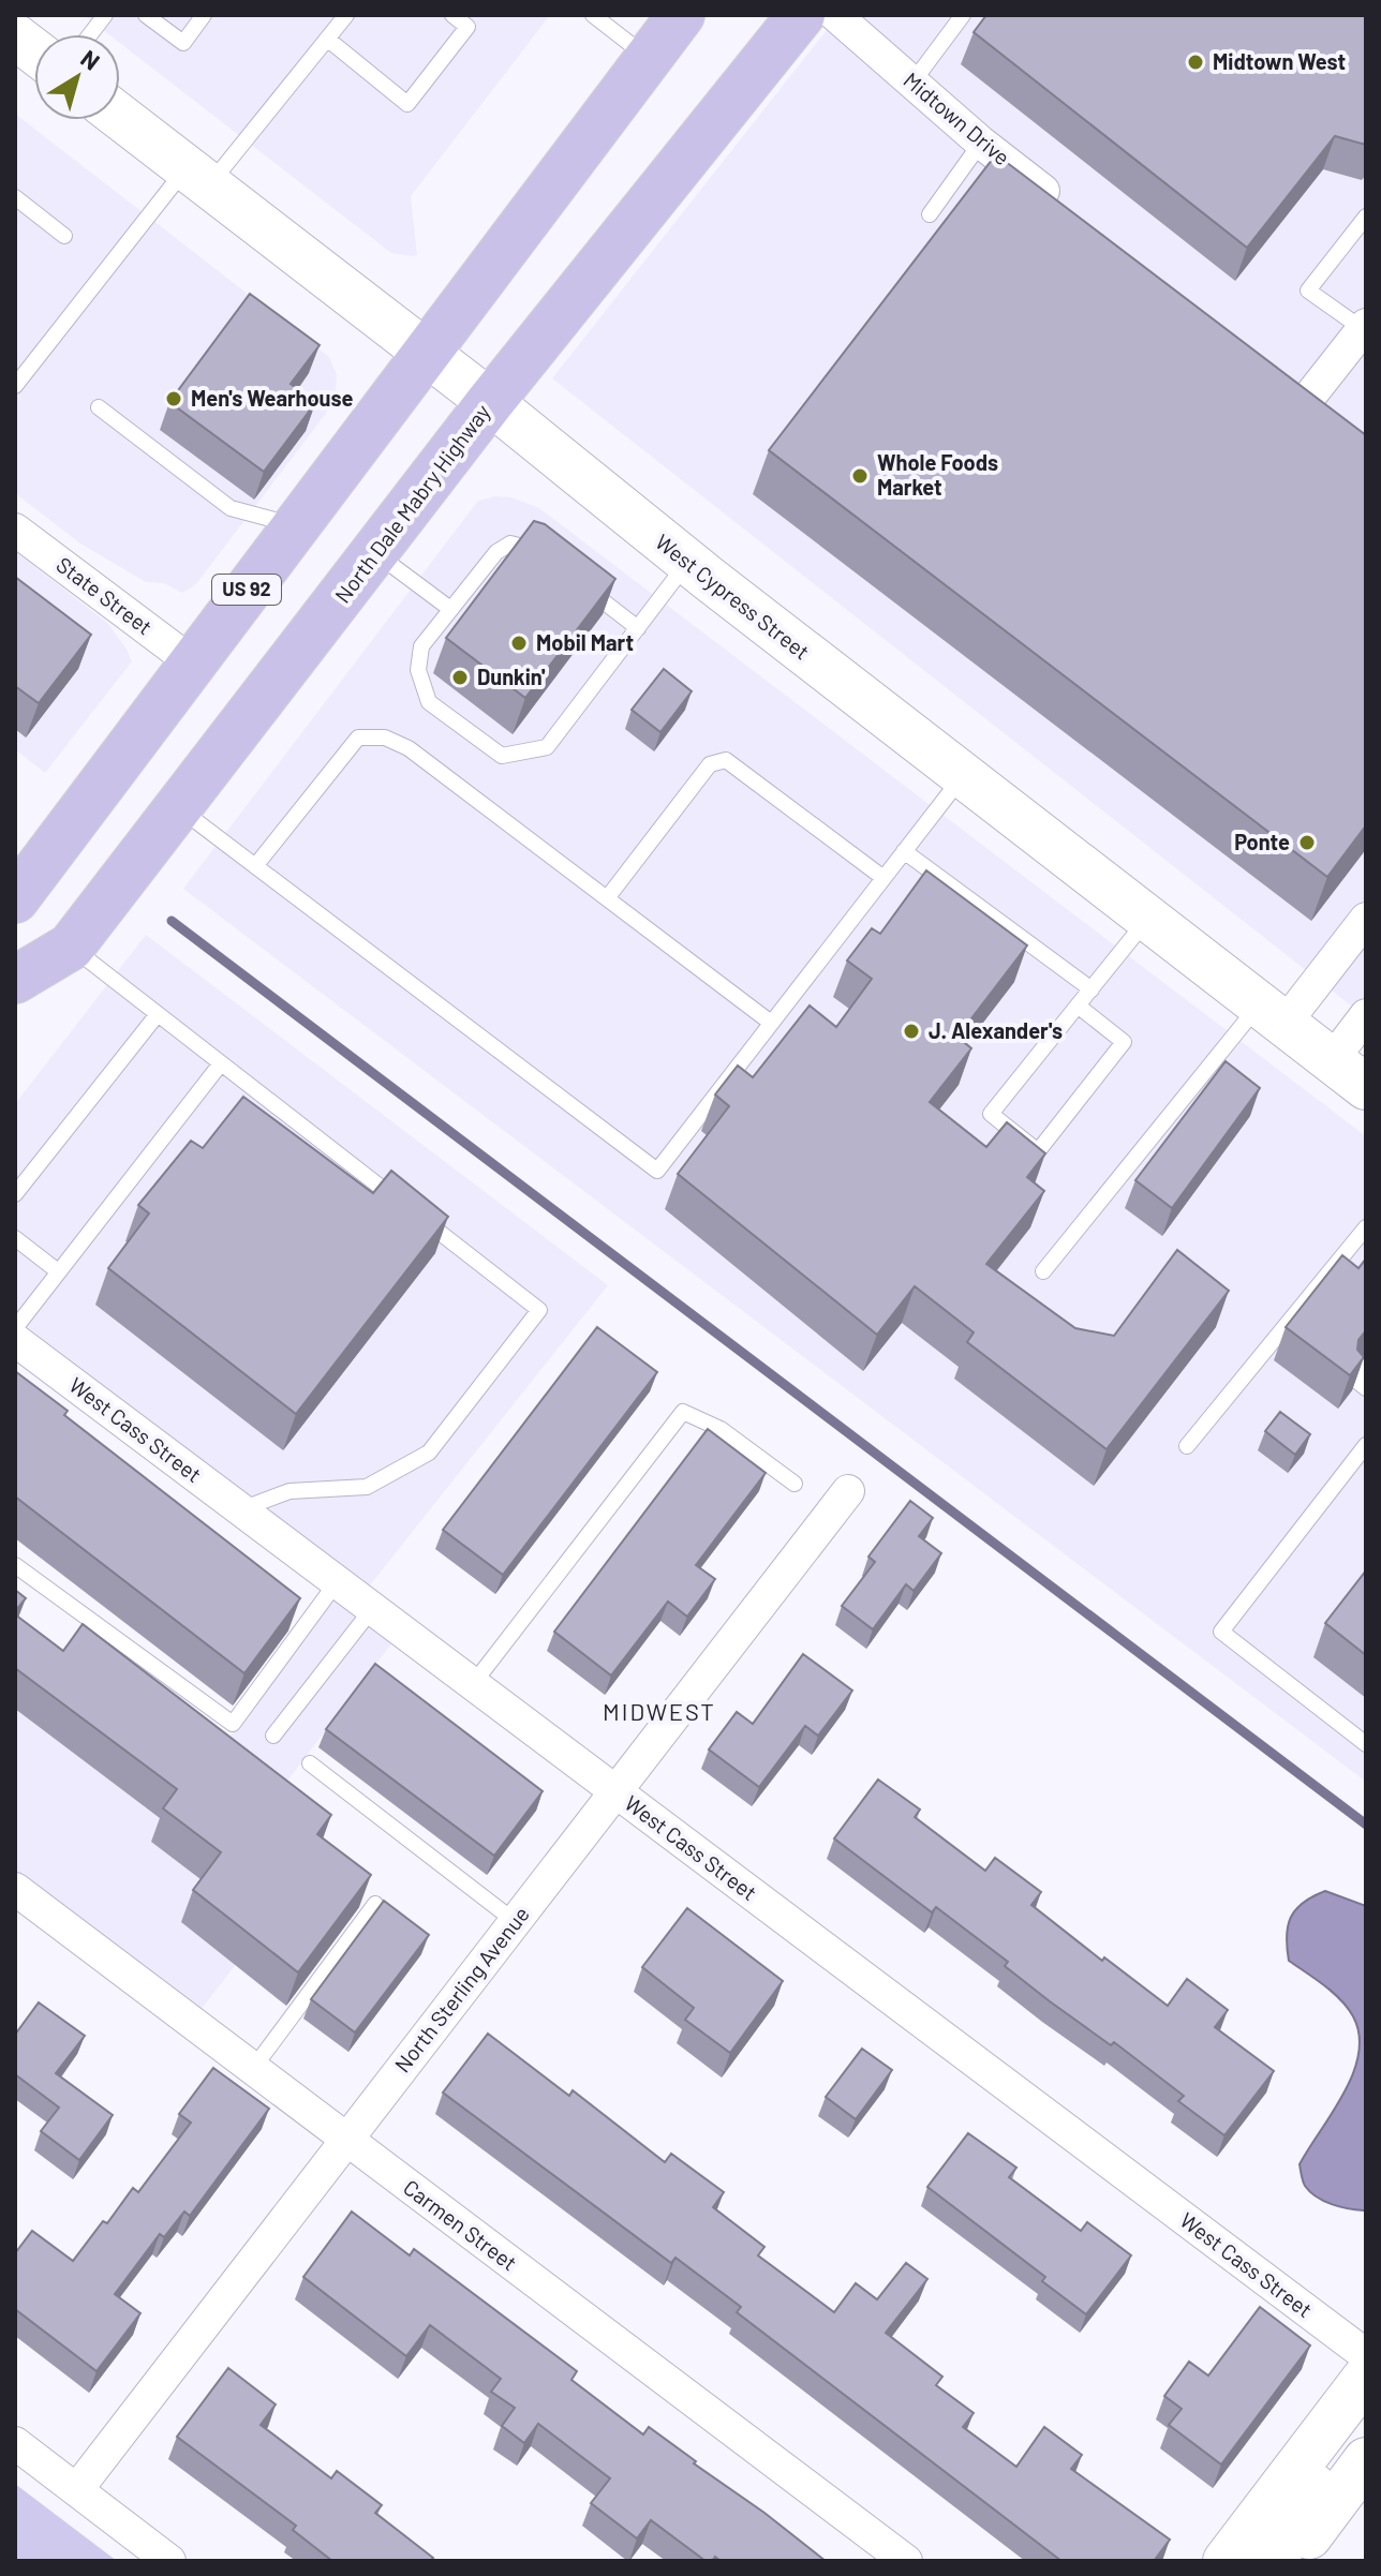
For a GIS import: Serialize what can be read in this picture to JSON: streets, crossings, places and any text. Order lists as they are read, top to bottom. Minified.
{"streets":{"main road":["North Dale Mabry Highway","US 92"],"street":["Midtown Drive","State Street","West Cypress Street","West Cass Street","North Sterling Avenue","Carmen Street"]},"crossings":[["North Dale Mabry Highway","West Cypress Street"],["US 92","State Street"],["US 92","West Cypress Street"],["West Cass Street","North Sterling Avenue"],["North Sterling Avenue","Carmen Street"]],"districts":["MIDWEST"],"places":["Midtown West","Men's Wearhouse","Whole Foods Market","Mobil Mart","Dunkin'","Ponte","J. Alexander's"],"north":"top right"}
